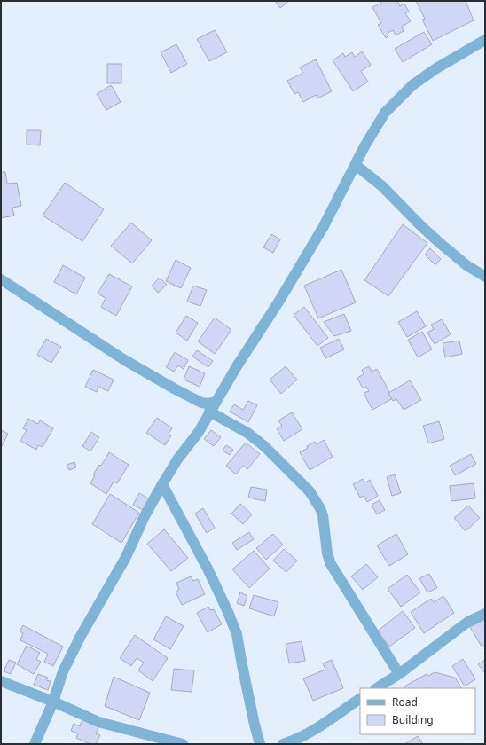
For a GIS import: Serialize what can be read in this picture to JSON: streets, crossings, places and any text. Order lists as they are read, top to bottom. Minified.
{"legend":["Road","Building"]}
